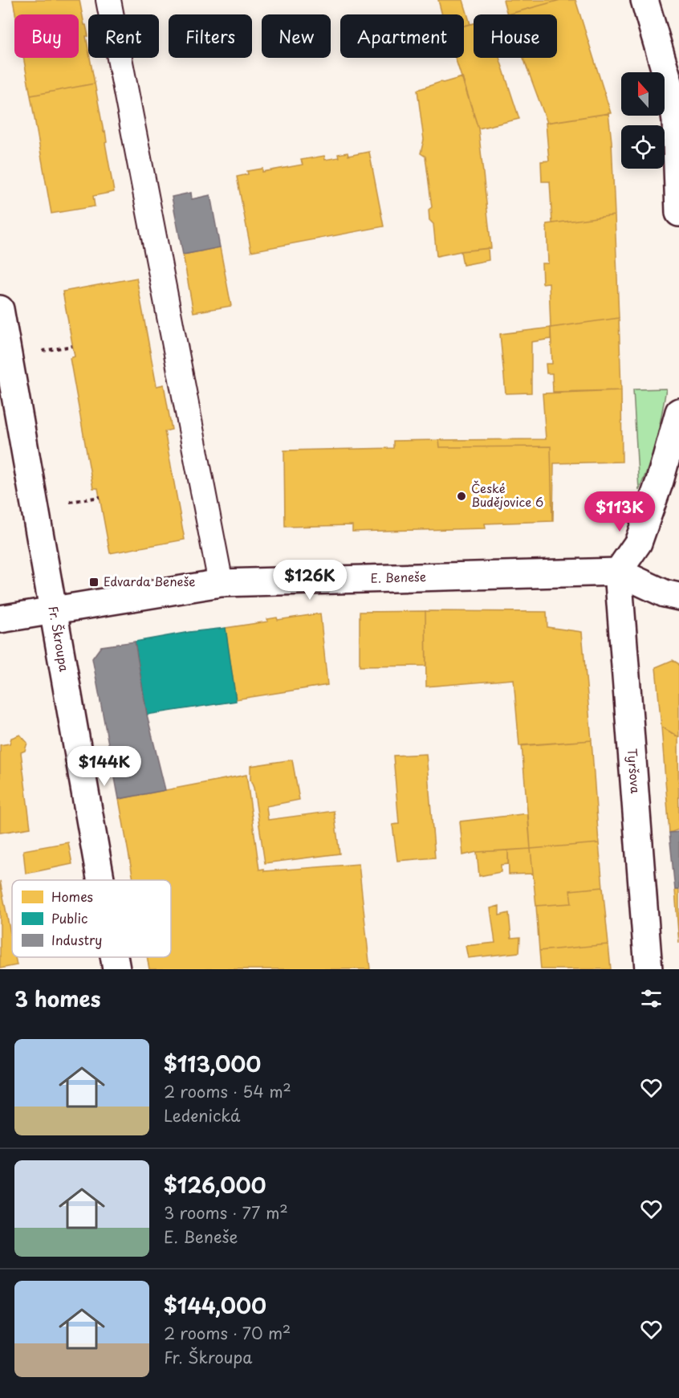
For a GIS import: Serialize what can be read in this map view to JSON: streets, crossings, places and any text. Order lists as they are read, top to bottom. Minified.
{"streets":{"street":["E. Beneše","Fr. Škroupa","Tyršova"]},"crossings":[["E. Beneše","Fr. Škroupa"],["E. Beneše","Tyršova"]],"places":{"other":["České Budějovice 6"],"transit":["Edvarda Beneše"]},"legend":["Homes","Public","Industry"],"north":"top","page":{"chip":["Buy","Rent","Filters","New","Apartment","House"],"price":["$113K","$126K","$144K"],"heading":"3 homes","list":[{"name":"$113,000","note":"2 rooms · 54 m² · Ledenická"},{"name":"$126,000","note":"3 rooms · 77 m² · E. Beneše"},{"name":"$144,000","note":"2 rooms · 70 m² · Fr. Škroupa"}]}}
